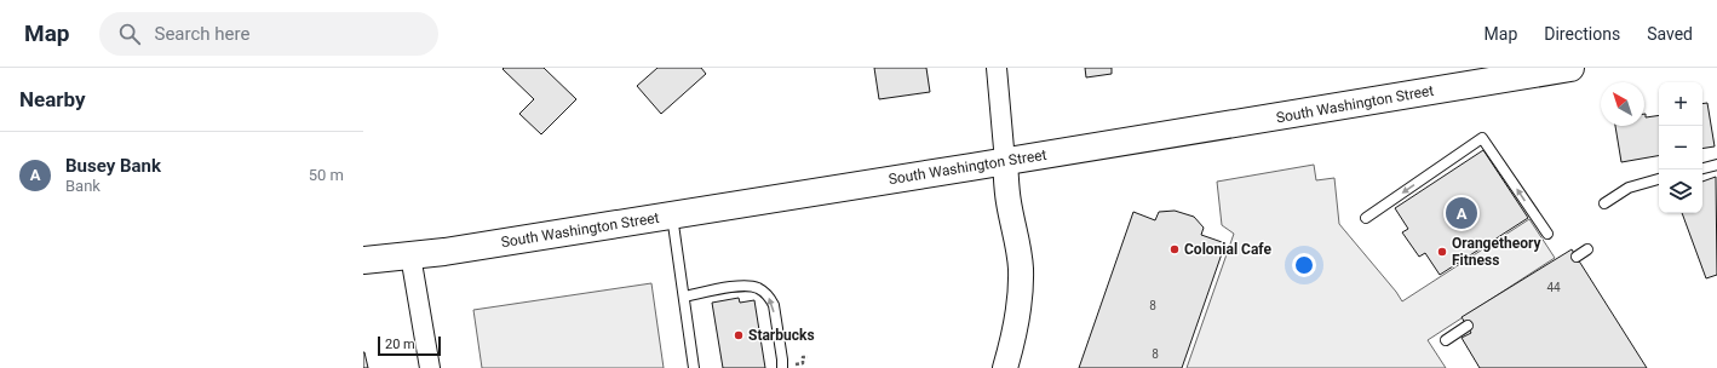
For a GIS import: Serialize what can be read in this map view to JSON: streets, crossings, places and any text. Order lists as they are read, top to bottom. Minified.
{"streets":{"main road":["South Washington Street"]},"places":["Colonial Cafe","Orangetheory Fitness","Starbucks"],"house_numbers":["44","8","8"],"scale_bar":"20 m","north":"top left","page":{"header":"Map","search":"Search here","nav":["Map","Directions","Saved"],"heading":"Nearby","map_buttons":["+","−"],"list":[{"mark":"A","name":"Busey Bank","note":"Bank","value":"50 m"}],"pins":"A","scale":"20 m"}}
